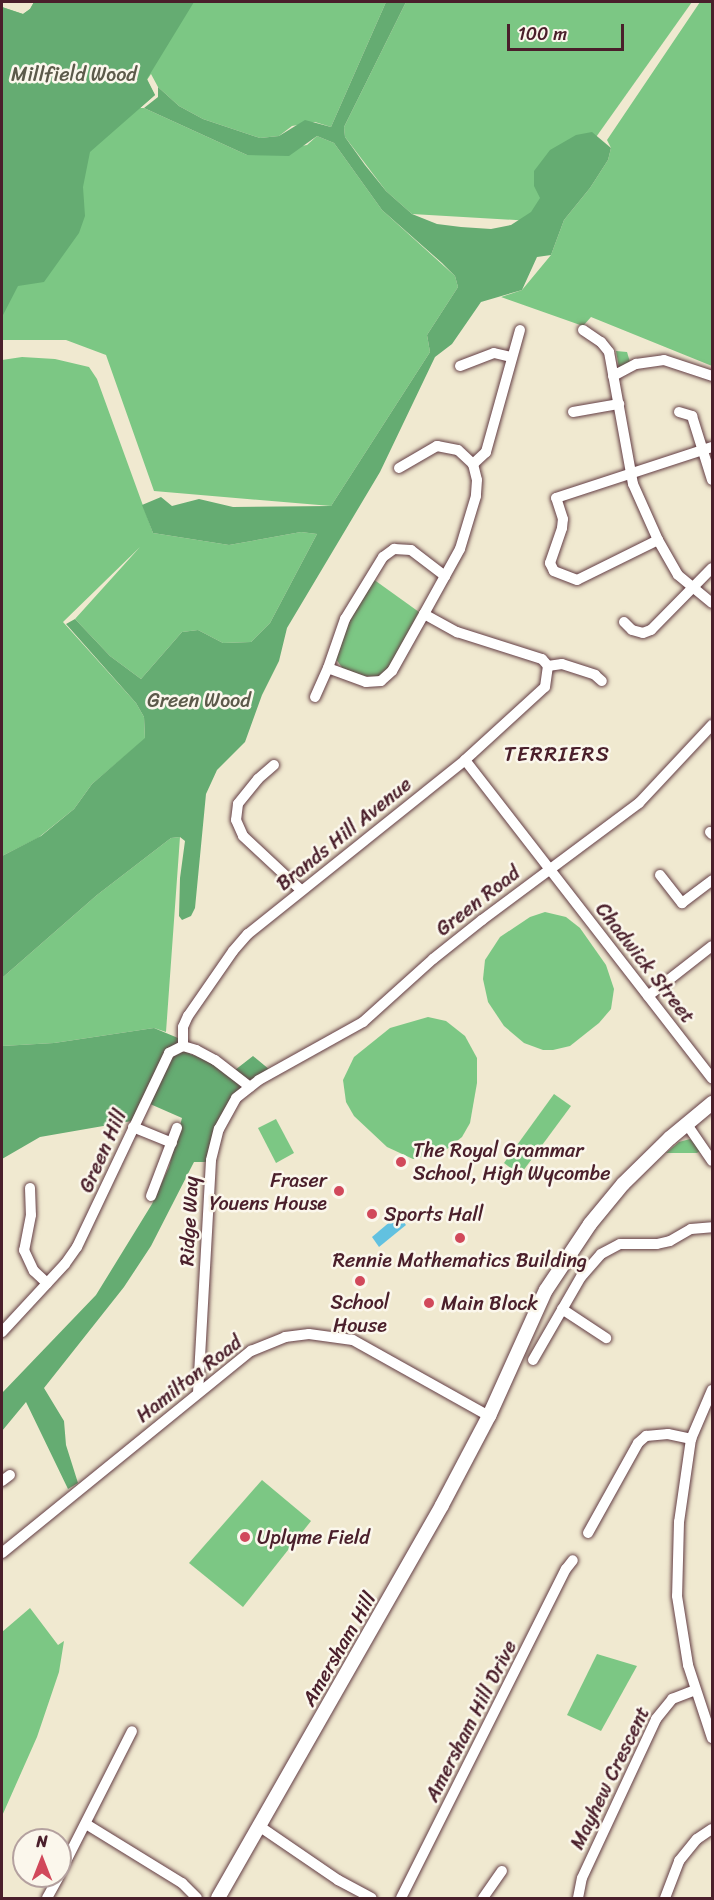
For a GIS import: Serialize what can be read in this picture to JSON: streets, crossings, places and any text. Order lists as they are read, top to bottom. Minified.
{"streets":{"main road":["Amersham Hill"],"street":["Brands Hill Avenue","Green Road","Chadwick Street","Green Hill","Ridge Way","Hamilton Road","Amersham Hill Drive","Mayhew Crescent"]},"crossings":[["Brands Hill Avenue","Chadwick Street"],["Brands Hill Avenue","Green Hill"],["Green Road","Chadwick Street"],["Green Road","Ridge Way"],["Ridge Way","Hamilton Road"],["Hamilton Road","Amersham Hill"]],"districts":["TERRIERS"],"parks":["Millfield Wood","Green Wood"],"places":["The Royal Grammar School, High Wycombe","Fraser Youens House","Sports Hall","Rennie Mathematics Building","School House","Main Block","Uplyme Field"],"scale_bar":"100 m","north":"top"}
